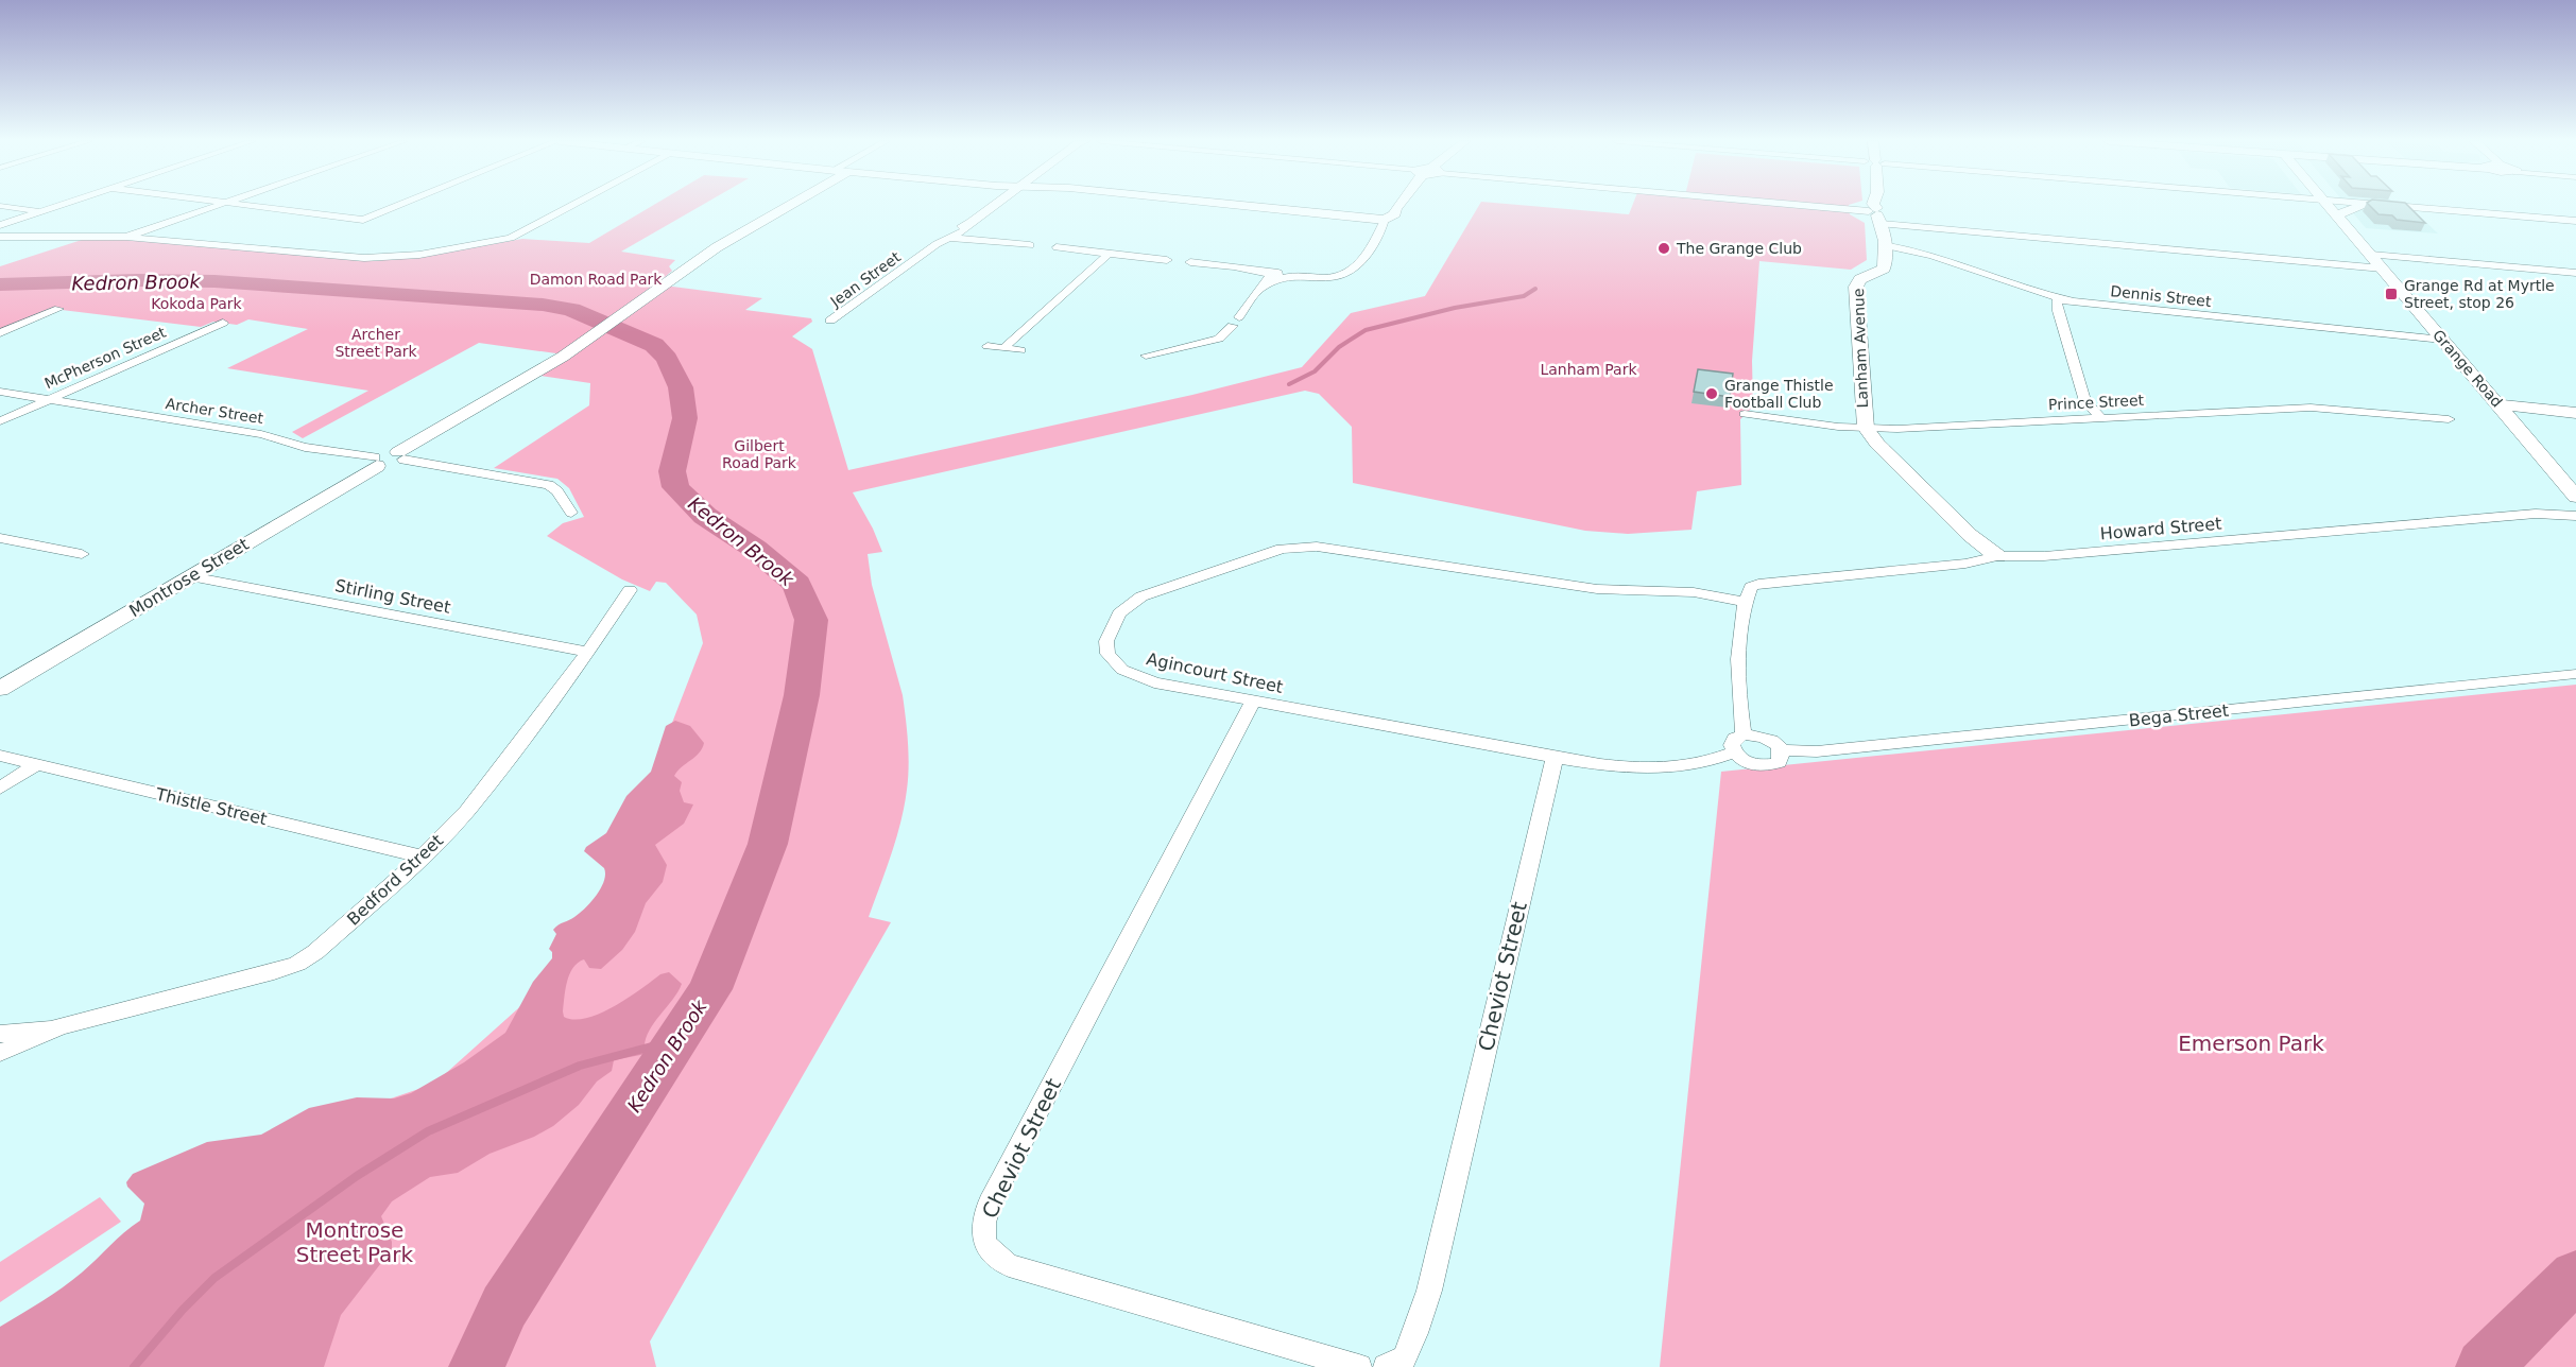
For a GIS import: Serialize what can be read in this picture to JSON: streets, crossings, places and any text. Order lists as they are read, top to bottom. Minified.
{"streets":{"street":["Jean Street","Dennis Street","Lanham Avenue","McPherson Street","Grange Road","Prince Street","Archer Street","Howard Street","Montrose Street","Stirling Street","Agincourt Street","Bega Street","Thistle Street","Bedford Street","Cheviot Street"]},"crossings":[["Dennis Street","Lanham Avenue"],["Dennis Street","Grange Road"],["Lanham Avenue","Prince Street"],["Lanham Avenue","Howard Street"],["McPherson Street","Archer Street"],["Archer Street","Montrose Street"],["Howard Street","Agincourt Street"],["Montrose Street","Stirling Street"],["Stirling Street","Bedford Street"],["Agincourt Street","Cheviot Street"],["Thistle Street","Bedford Street"]],"water":["Kedron Brook"],"parks":["Damon Road Park","Kokoda Park","Archer Street Park","Lanham Park","Gilbert Road Park","Emerson Park","Montrose Street Park"],"places":{"other":["The Grange Club","Grange Thistle Football Club"],"transit":["Grange Rd at Myrtle Street, stop 26"]}}
